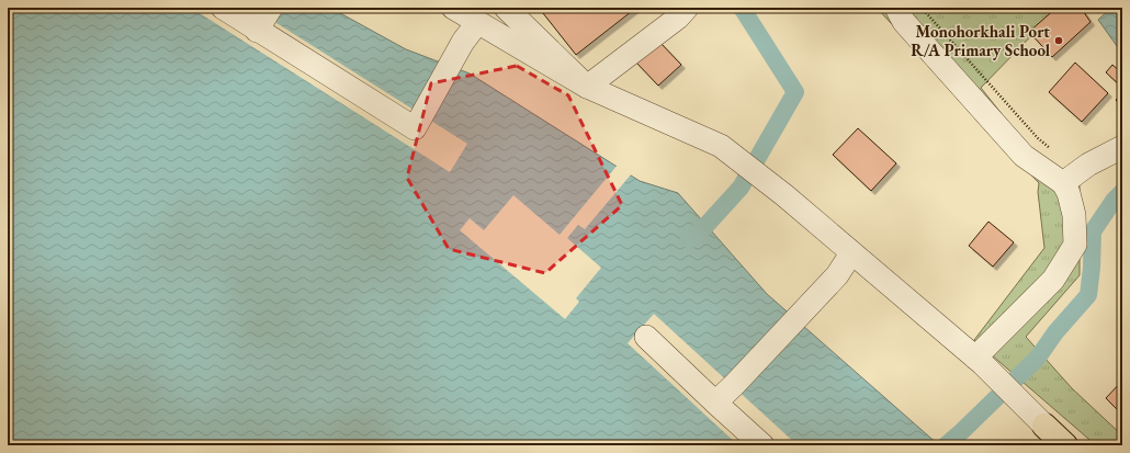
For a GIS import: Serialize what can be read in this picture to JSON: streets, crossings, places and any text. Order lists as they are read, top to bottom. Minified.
{"places":["Monohorkhali Port R/A Primary School"]}
